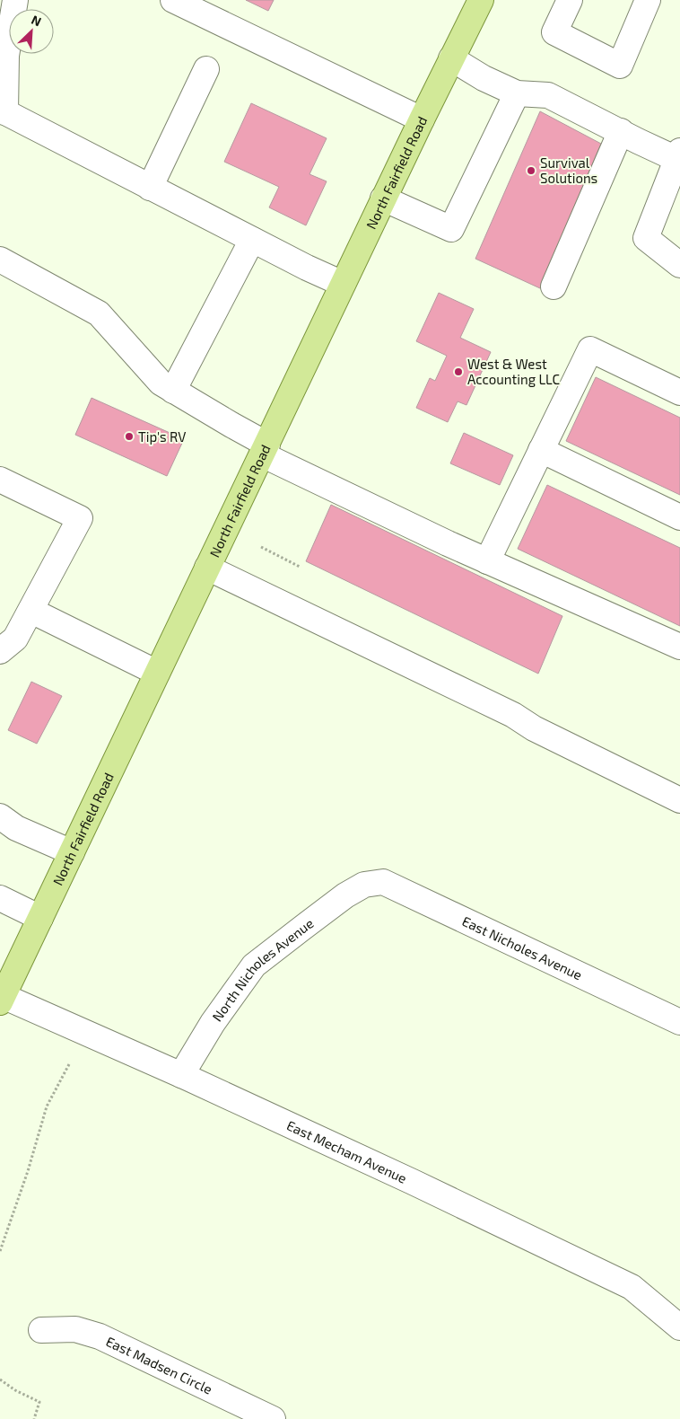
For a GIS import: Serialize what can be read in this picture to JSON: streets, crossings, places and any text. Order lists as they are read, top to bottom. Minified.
{"streets":{"main road":["North Fairfield Road"],"street":["East Nicholes Avenue","North Nicholes Avenue","East Mecham Avenue","East Madsen Circle"]},"crossings":[["North Fairfield Road","East Mecham Avenue"],["East Nicholes Avenue","North Nicholes Avenue"],["North Nicholes Avenue","East Mecham Avenue"]],"places":["Survival Solutions","West & West Accounting LLC","Tip's RV"],"north":"top right"}
